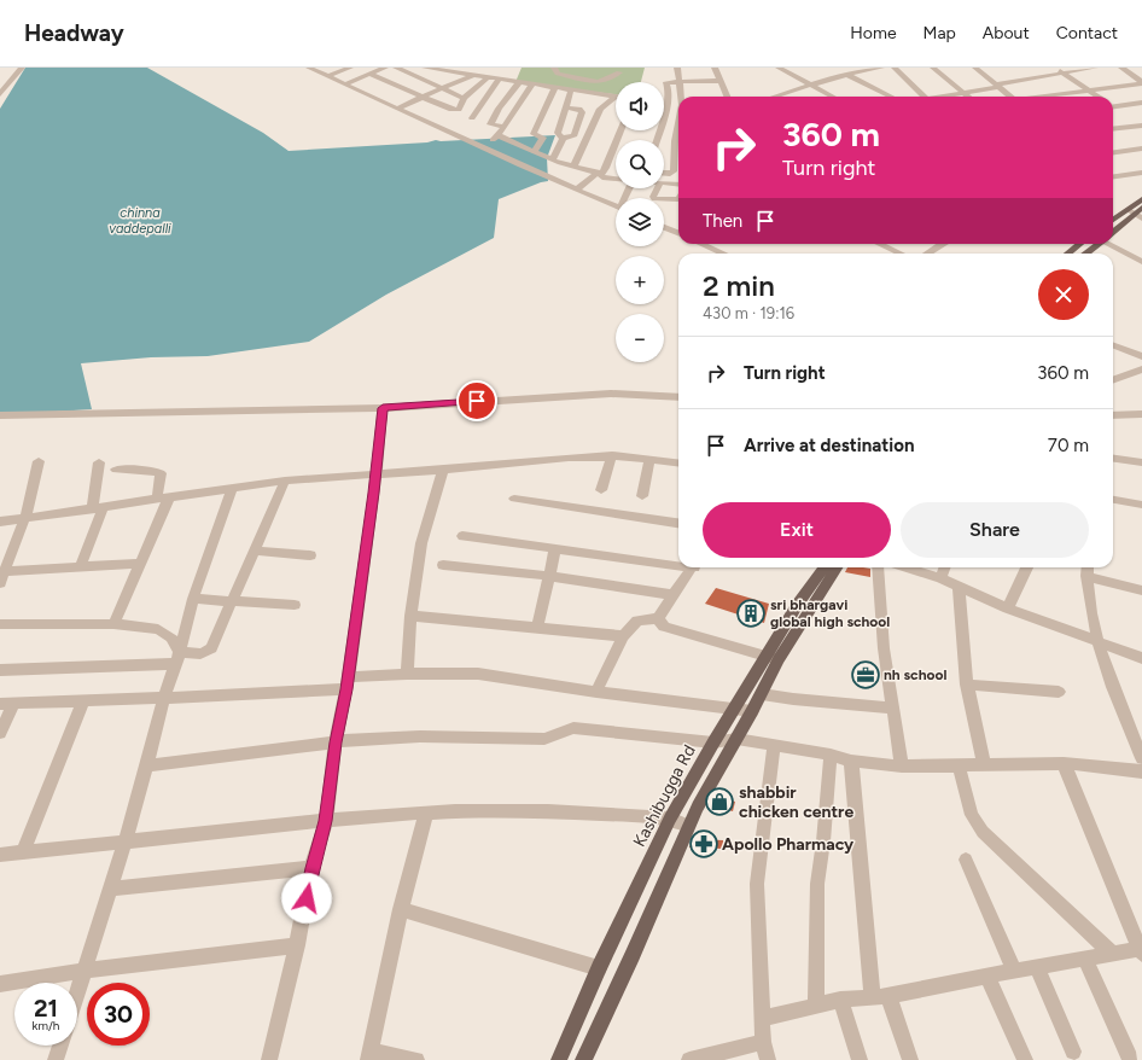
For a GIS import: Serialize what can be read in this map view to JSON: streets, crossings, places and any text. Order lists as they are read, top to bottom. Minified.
{"streets":{"main road":["Kashibugga Rd"]},"water":["chinna vaddepalli"],"places":{"building":["sri bhargavi global high school"],"office":["nh school"],"shop":["shabbir chicken centre"],"pharmacy":["Apollo Pharmacy"]},"page":{"header":"Headway","nav":["Home","Map","About","Contact"],"map_buttons":["+","−"],"turn":["360 m","Turn right"],"then":"Then","heading":["2 min","430 m · 19:16"],"list":[{"name":"Turn right","value":"360 m"},{"name":"Arrive at destination","value":"70 m"}],"buttons":["Exit","Share"],"speed":"21 km/h","limit":"30"}}
